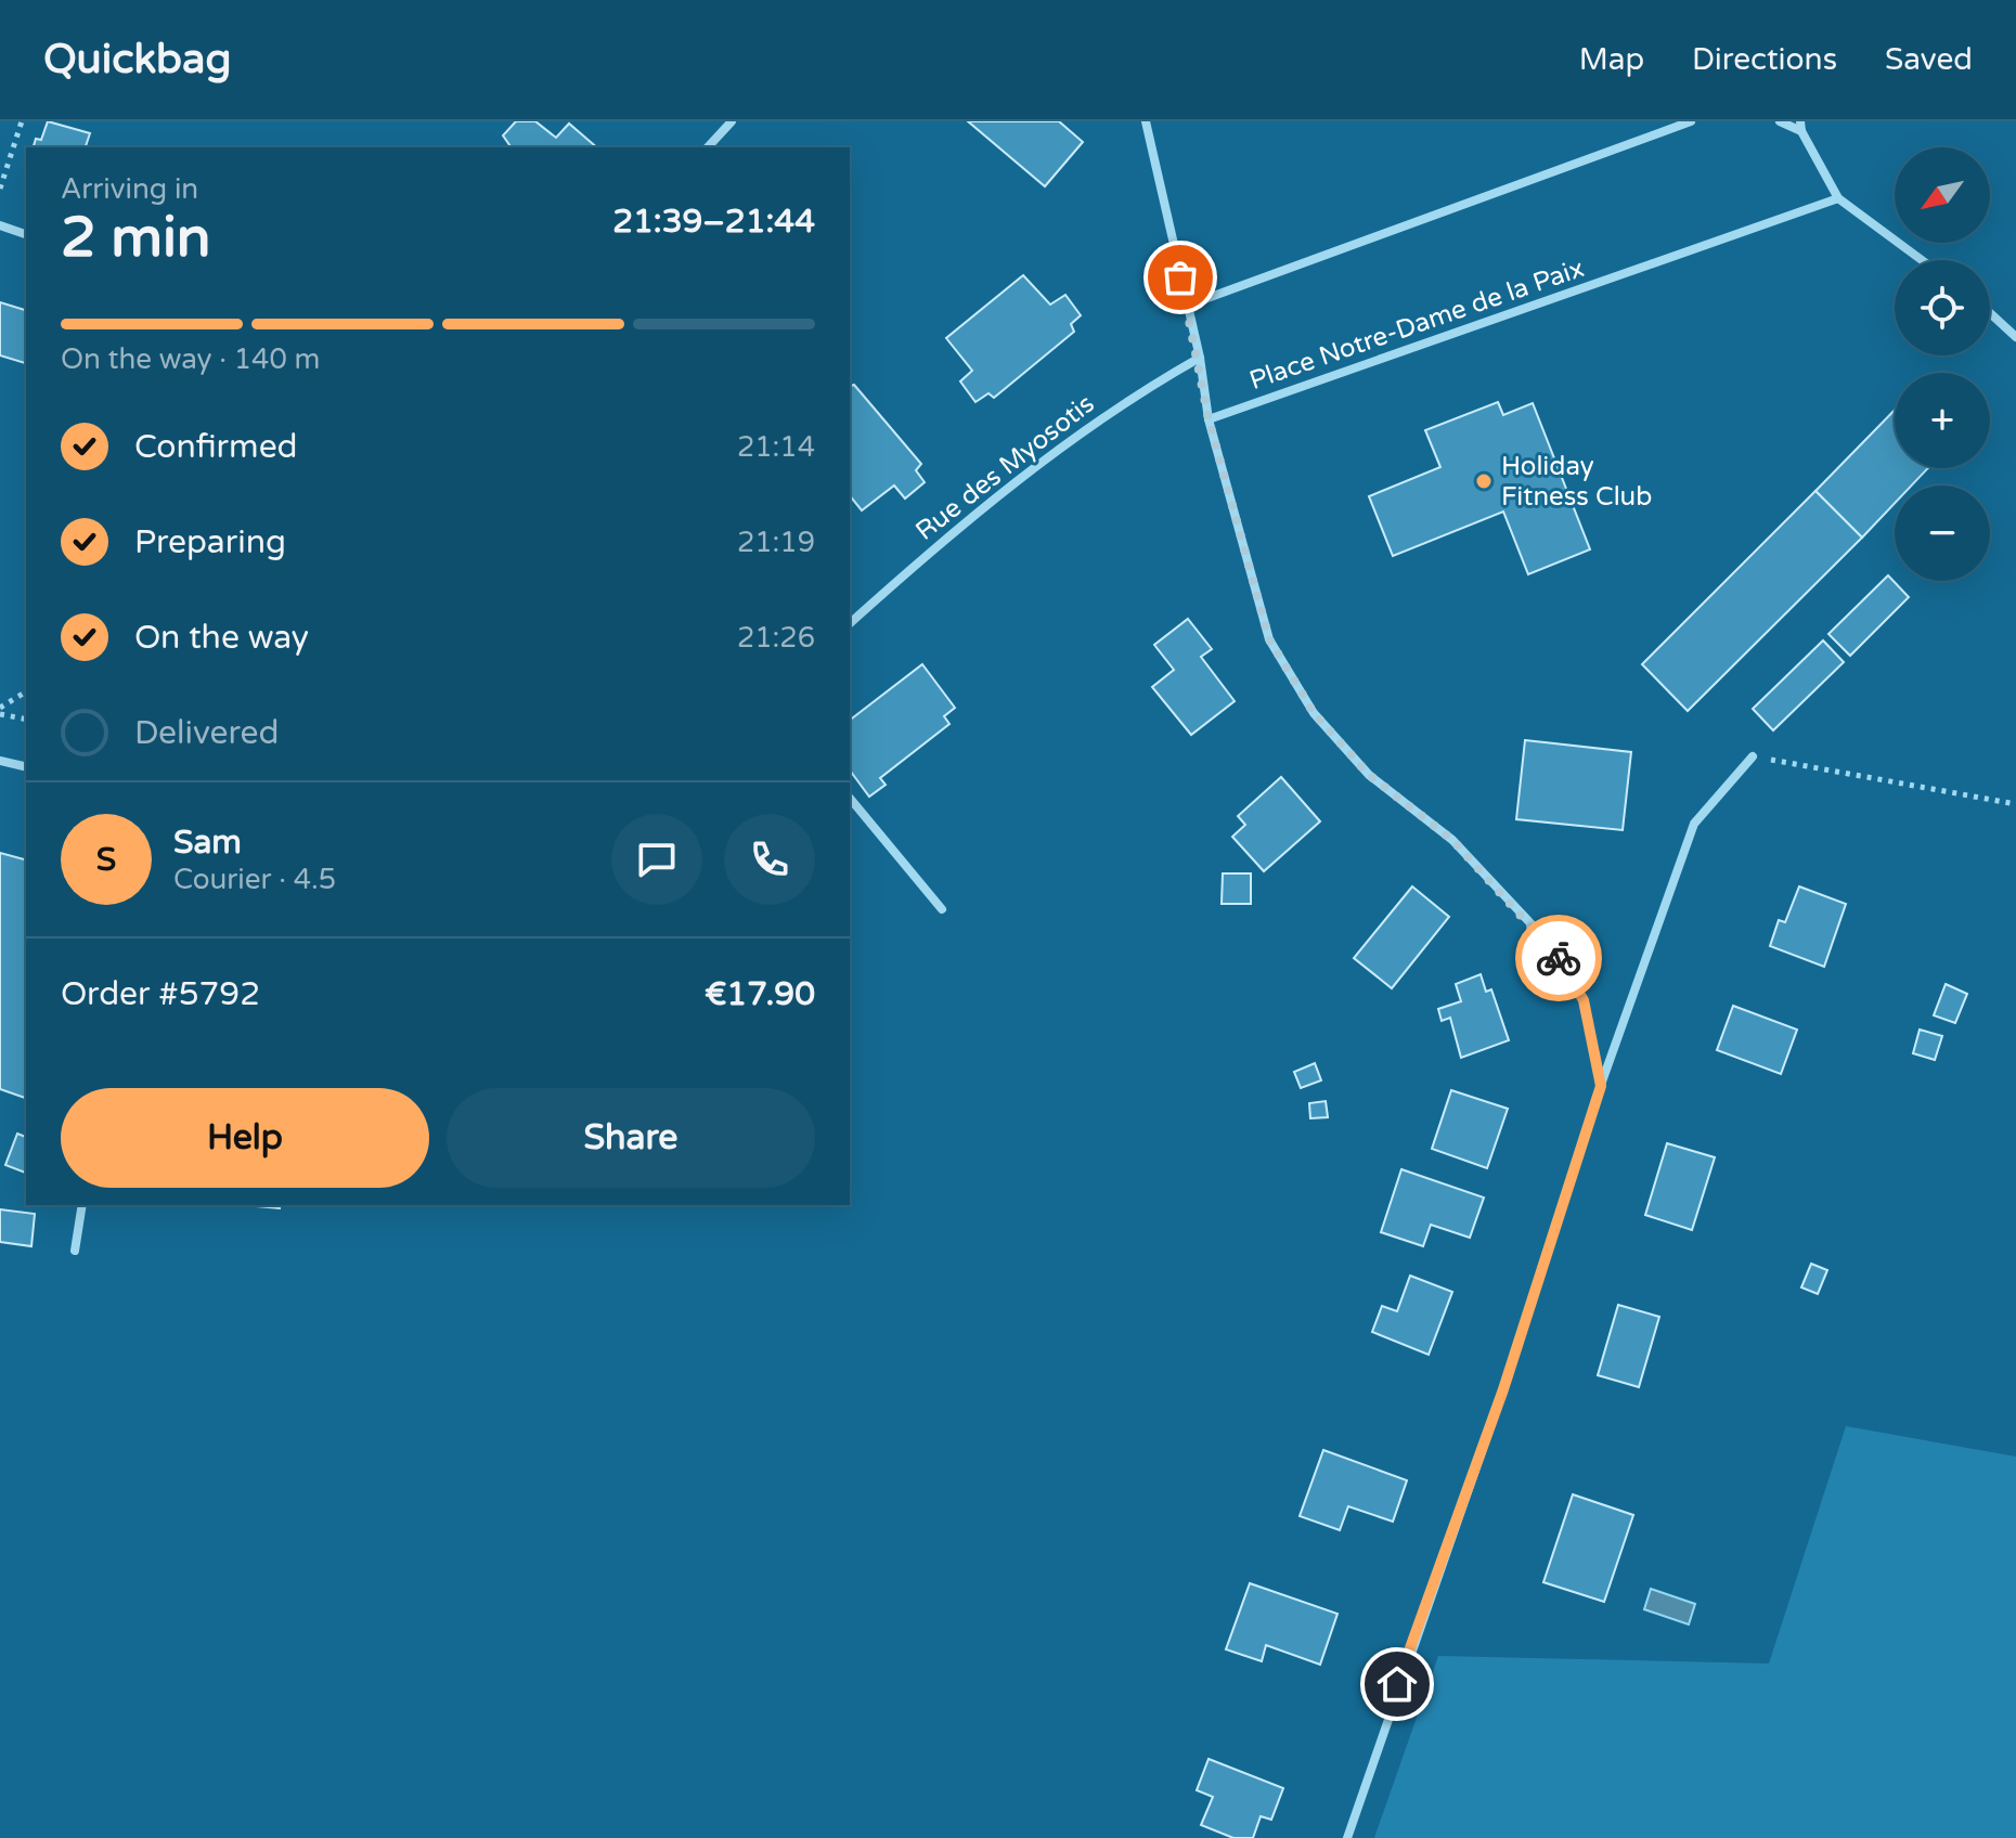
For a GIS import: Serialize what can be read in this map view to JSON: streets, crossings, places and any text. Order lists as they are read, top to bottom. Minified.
{"streets":{"street":["Place Notre-Dame de la Paix","Rue des Myosotis"]},"places":["Holiday Fitness Club"],"north":"bottom left","page":{"header":"Quickbag","nav":["Map","Directions","Saved"],"map_buttons":["+","−"],"heading":["2 min","Arriving in","21:39–21:44"],"panel":["Sam","Courier · 4.5","Order #5792","€17.90"],"bar":"On the way · 140 m","list":[["Confirmed","21:14"],["Preparing","21:19"],["On the way","21:26"],"Delivered"],"round":"S","buttons":["Help","Share"]}}
